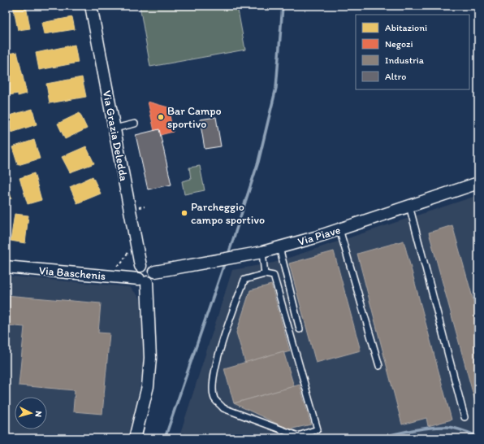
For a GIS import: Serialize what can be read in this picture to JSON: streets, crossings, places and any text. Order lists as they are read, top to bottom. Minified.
{"streets":{"street":["Via Grazia Deledda","Via Piave","Via Baschenis"]},"crossings":[["Via Grazia Deledda","Via Piave"],["Via Grazia Deledda","Via Baschenis"],["Via Piave","Via Baschenis"]],"places":["Bar Campo sportivo","Parcheggio campo sportivo"],"legend":["Abitazioni","Negozi","Industria","Altro"],"north":"right"}
